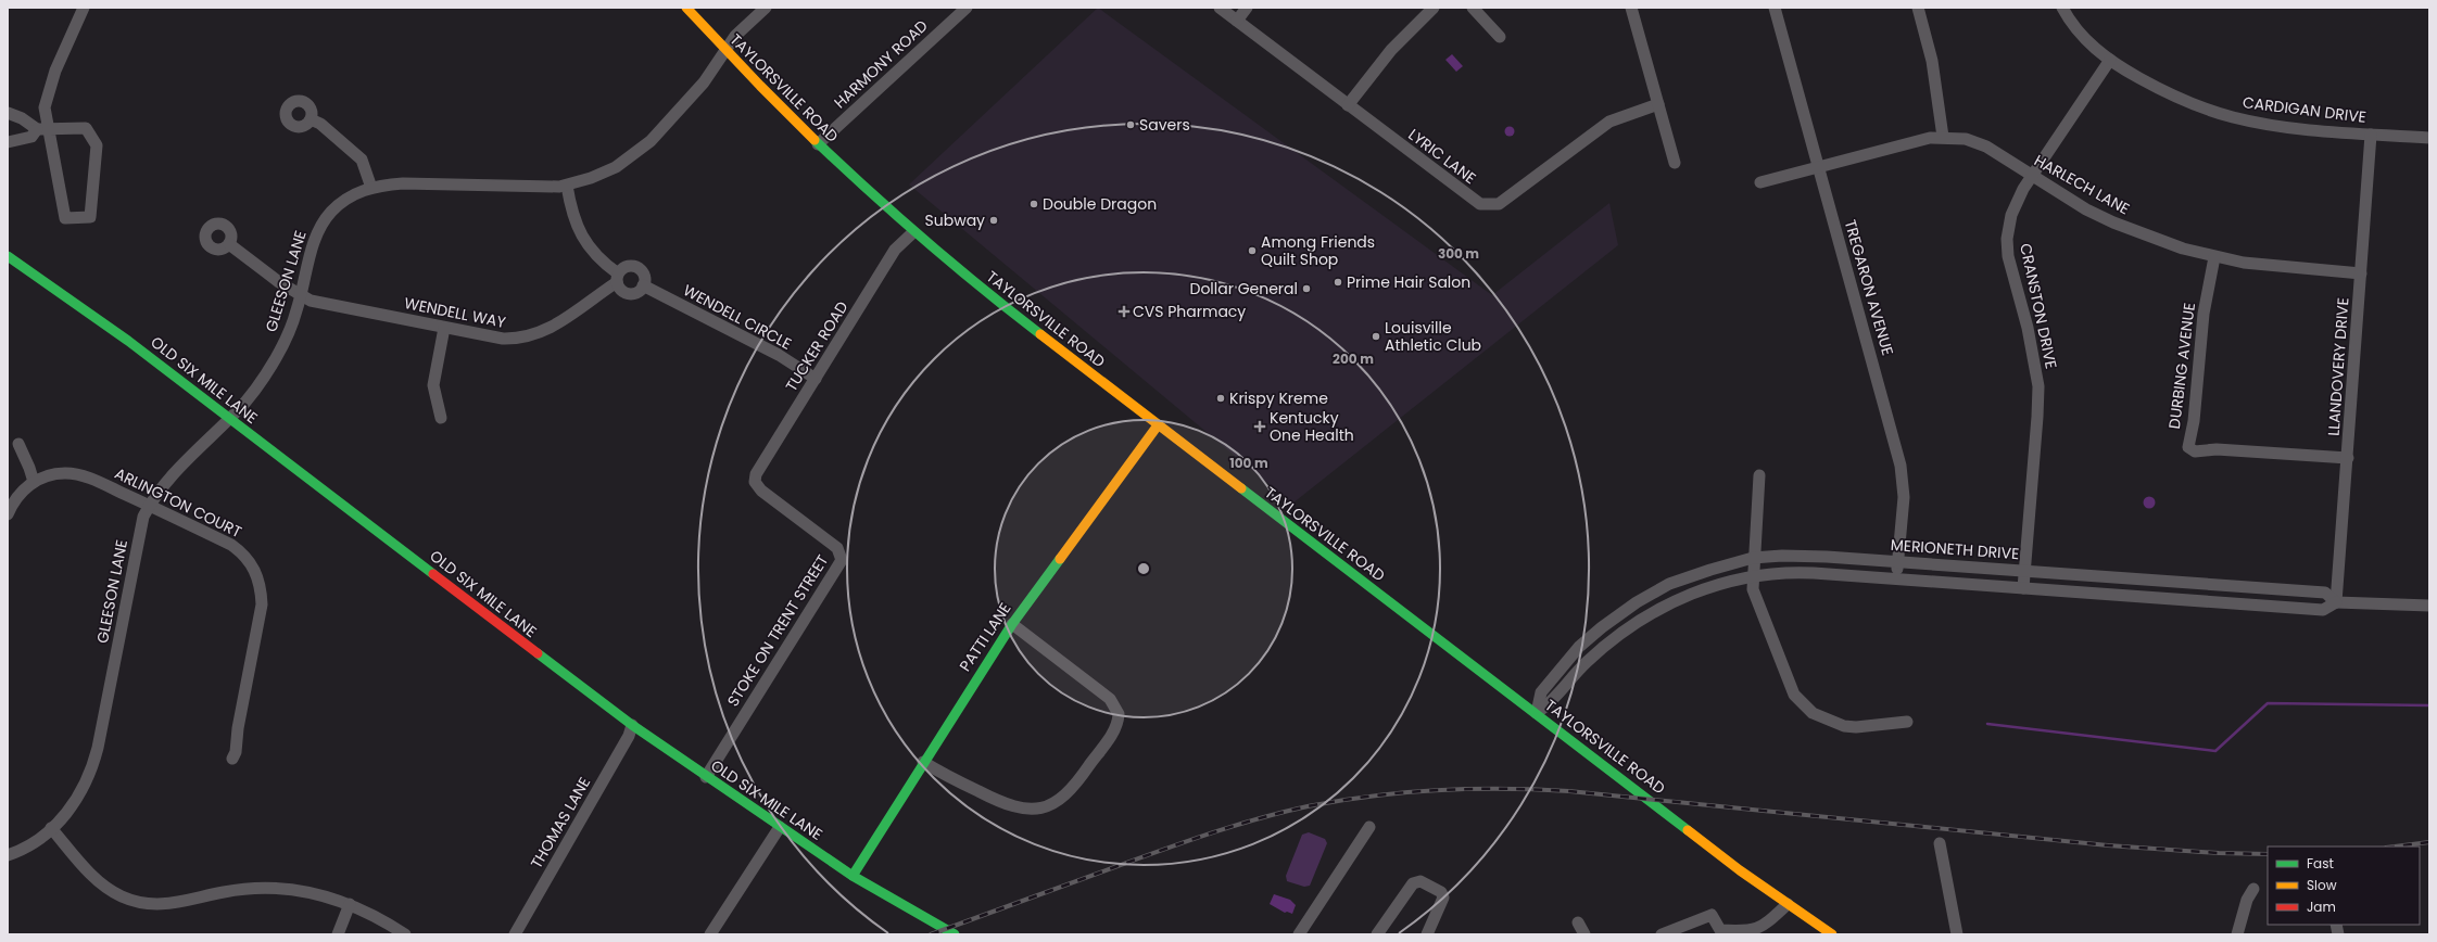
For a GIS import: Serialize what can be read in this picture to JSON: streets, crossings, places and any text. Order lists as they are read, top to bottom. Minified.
{"streets":{"street":["HARMONY ROAD","TAYLORSVILLE ROAD","CARDIGAN DRIVE","LYRIC LANE","HARLECH LANE","GLEESON LANE","TREGARON AVENUE","CRANSTON DRIVE","WENDELL WAY","WENDELL CIRCLE","TUCKER ROAD","DURBING AVENUE","LLANDOVERY DRIVE","OLD SIX MILE LANE","ARLINGTON COURT","MERIONETH DRIVE","STOKE ON TRENT STREET","PATTI LANE","THOMAS LANE"]},"crossings":[["HARMONY ROAD","TAYLORSVILLE ROAD"],["TAYLORSVILLE ROAD","GLEESON LANE"],["TAYLORSVILLE ROAD","TUCKER ROAD"],["TAYLORSVILLE ROAD","MERIONETH DRIVE"],["TAYLORSVILLE ROAD","PATTI LANE"],["CARDIGAN DRIVE","CRANSTON DRIVE"],["CARDIGAN DRIVE","LLANDOVERY DRIVE"],["HARLECH LANE","TREGARON AVENUE"],["HARLECH LANE","CRANSTON DRIVE"],["HARLECH LANE","DURBING AVENUE"],["HARLECH LANE","LLANDOVERY DRIVE"],["GLEESON LANE","WENDELL WAY"],["GLEESON LANE","OLD SIX MILE LANE"],["GLEESON LANE","ARLINGTON COURT"],["TREGARON AVENUE","MERIONETH DRIVE"],["CRANSTON DRIVE","MERIONETH DRIVE"],["WENDELL WAY","WENDELL CIRCLE"],["WENDELL CIRCLE","TUCKER ROAD"],["TUCKER ROAD","STOKE ON TRENT STREET"],["DURBING AVENUE","LLANDOVERY DRIVE"],["LLANDOVERY DRIVE","MERIONETH DRIVE"],["OLD SIX MILE LANE","STOKE ON TRENT STREET"],["OLD SIX MILE LANE","PATTI LANE"],["OLD SIX MILE LANE","THOMAS LANE"]],"places":{"other":["Savers","Double Dragon","Subway","Among Friends Quilt Shop","Prime Hair Salon","Dollar General","Louisville Athletic Club","Krispy Kreme"],"health":["CVS Pharmacy","Kentucky One Health"]},"legend":["Fast","Slow","Jam"],"rings":["300 m","200 m","100 m"]}
